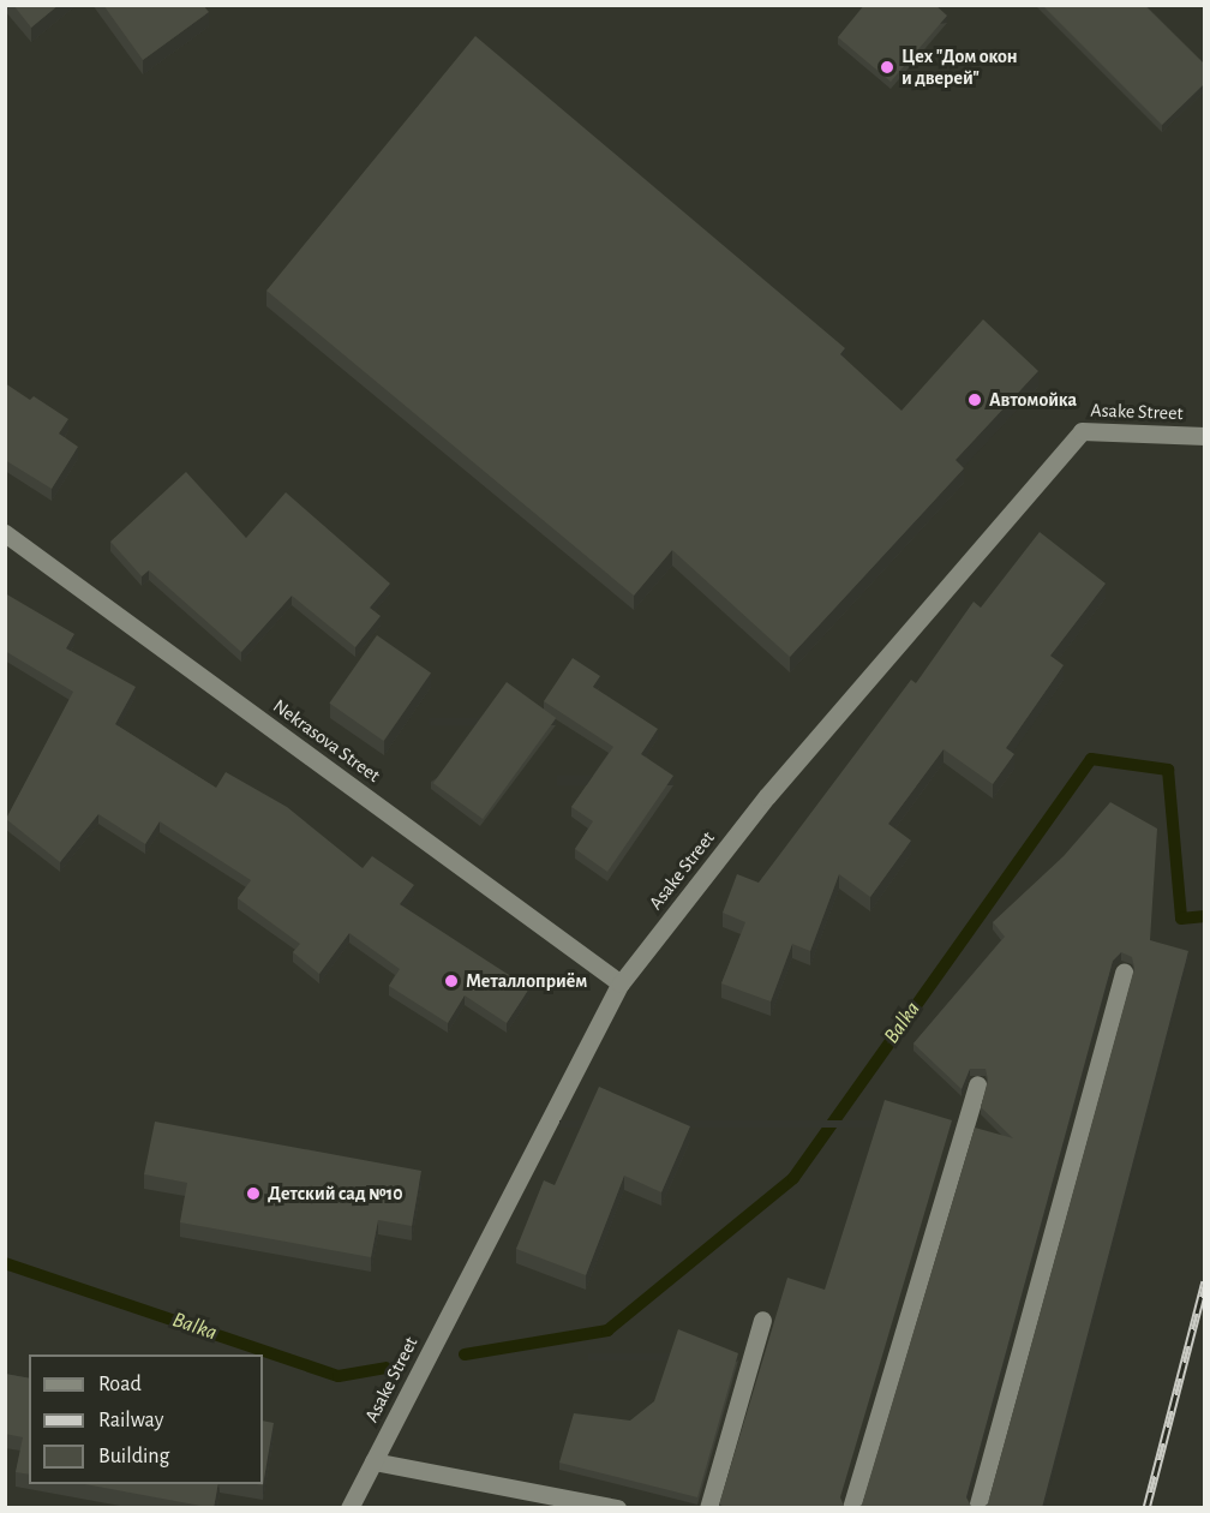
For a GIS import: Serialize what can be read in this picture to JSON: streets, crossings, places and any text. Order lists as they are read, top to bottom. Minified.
{"streets":{"street":["Asake Street","Nekrasova Street"]},"crossings":[["Asake Street","Nekrasova Street"]],"water":["Balka"],"places":["Цех \"Дом окон и дверей\"","Автомойка","Металлоприём","Детский сад №10"],"legend":["Road","Railway","Building"]}
